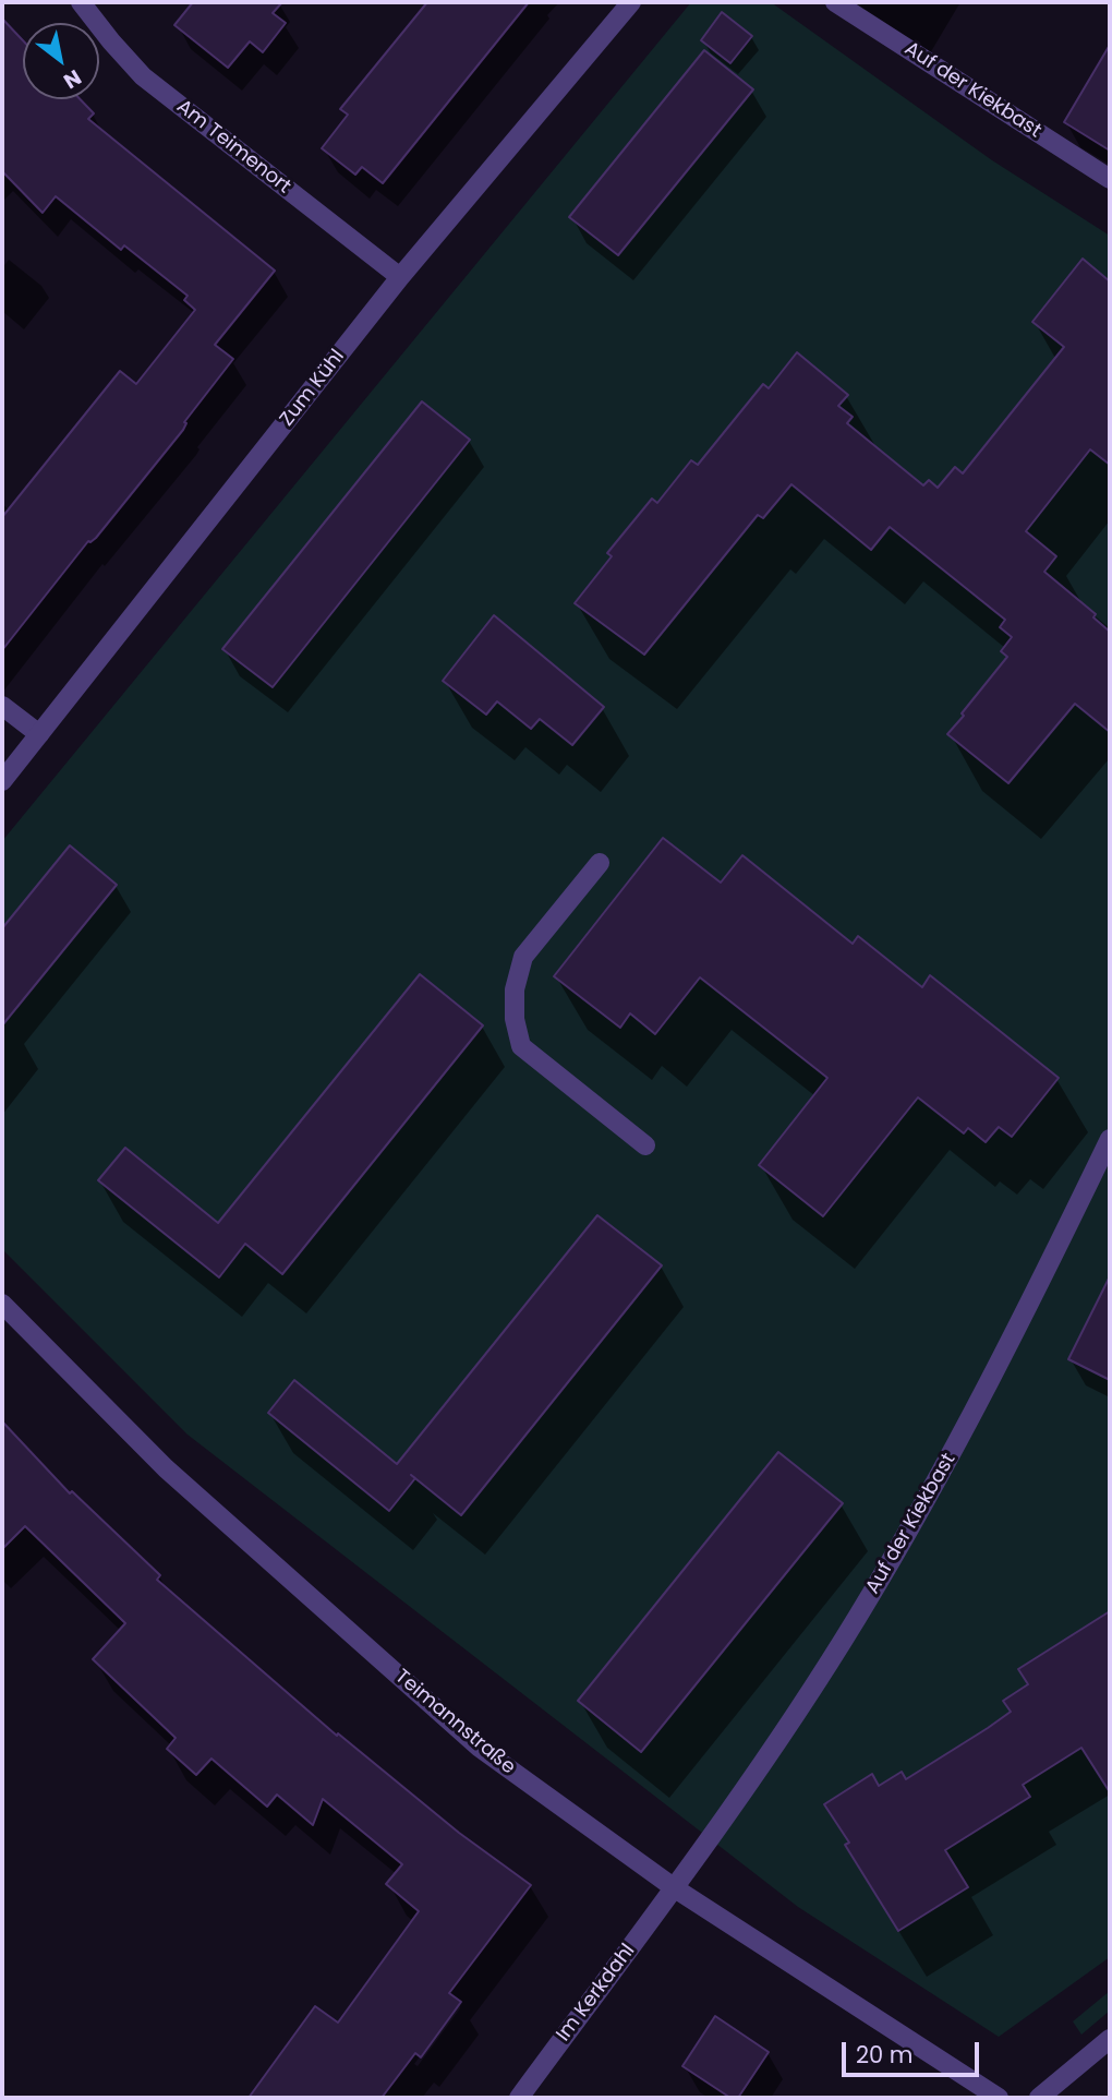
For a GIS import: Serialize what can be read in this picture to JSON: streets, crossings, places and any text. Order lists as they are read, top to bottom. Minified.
{"streets":{"street":["Auf der Kiekbast","Am Teimenort","Zum Kühl","Teimannstraße","Im Kerkdahl"]},"crossings":[["Auf der Kiekbast","Teimannstraße"],["Auf der Kiekbast","Im Kerkdahl"],["Am Teimenort","Zum Kühl"],["Teimannstraße","Im Kerkdahl"]],"scale_bar":"20 m","north":"bottom right"}
